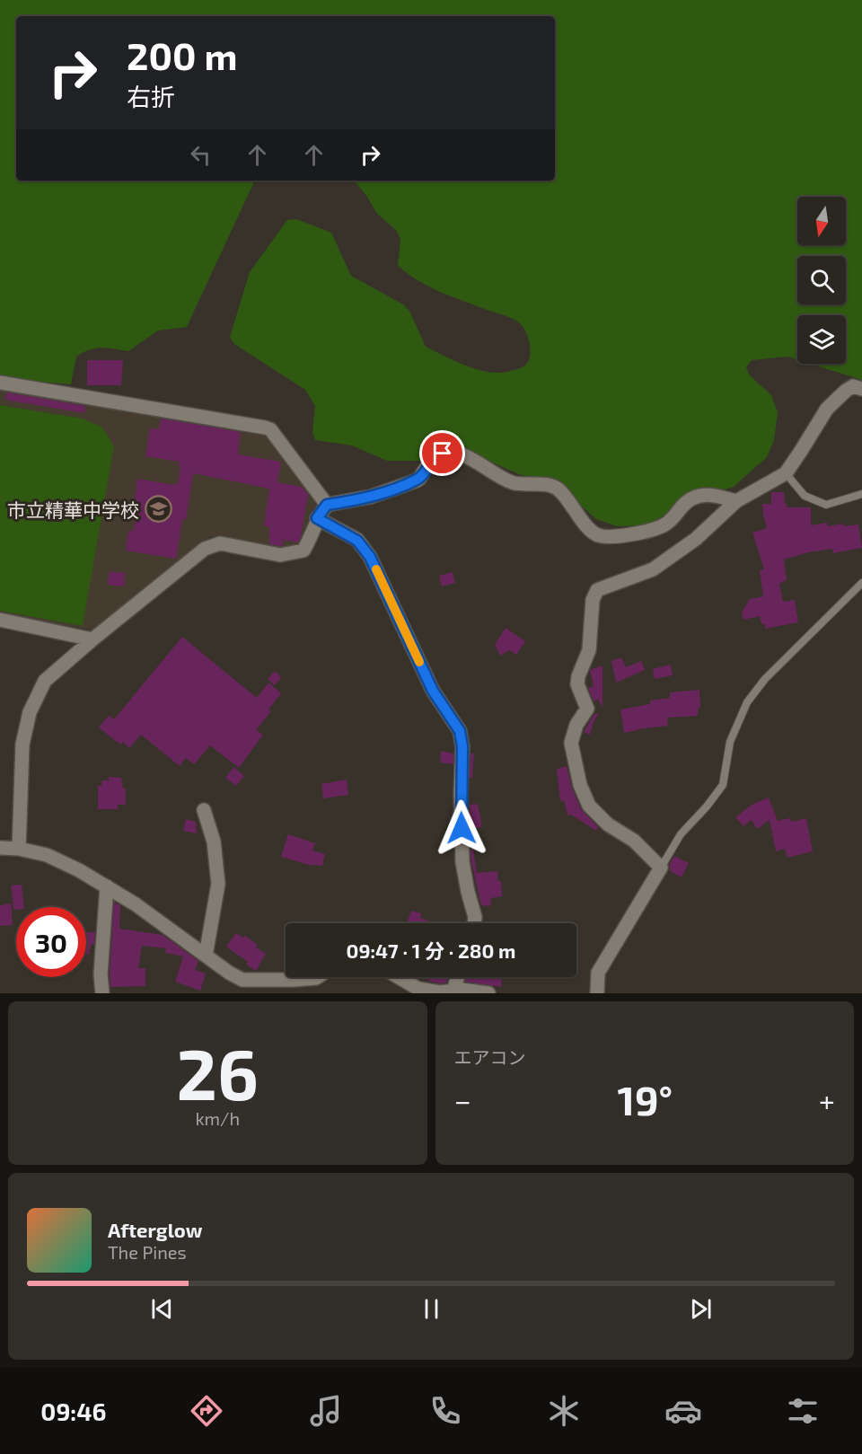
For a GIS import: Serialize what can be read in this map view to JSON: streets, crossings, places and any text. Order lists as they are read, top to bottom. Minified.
{"places":{"school or university":["市立精華中学校"]},"north":"bottom","page":{"turn":["200 m","右折"],"limit":"30","trip":"09:47 · 1 分 · 280 m","tile":[["26","km/h"],"エアコン"],"heat":["−","19°","+"],"song":["Afterglow","The Pines"],"tabs":"09:46"}}
